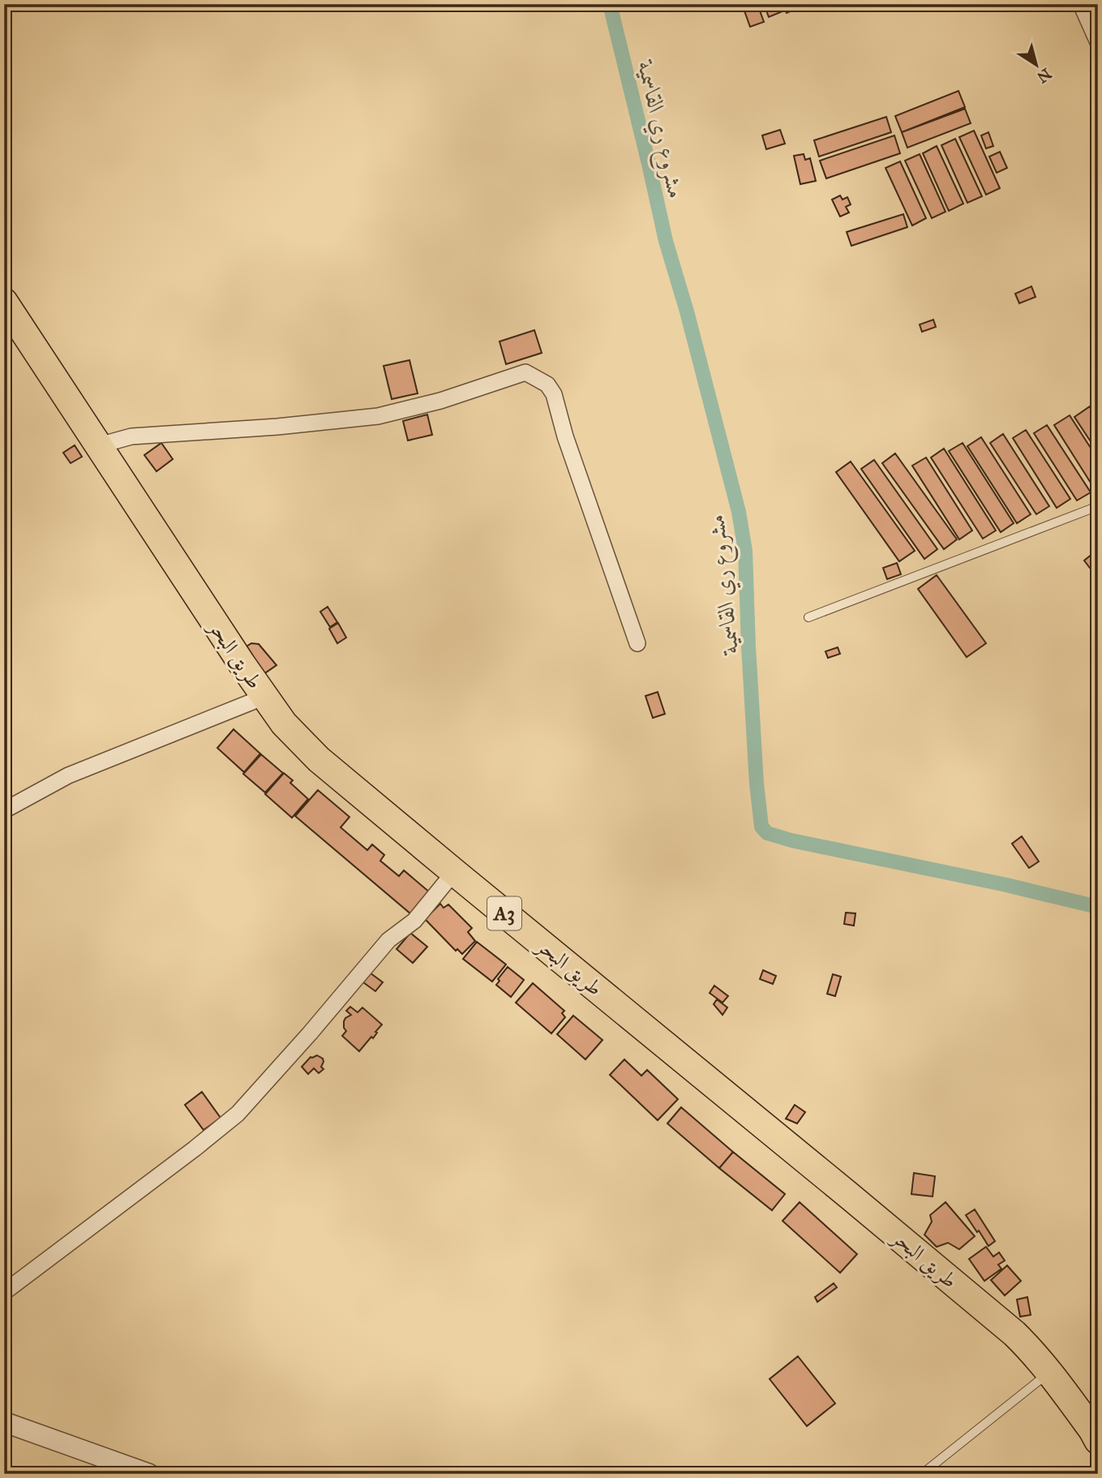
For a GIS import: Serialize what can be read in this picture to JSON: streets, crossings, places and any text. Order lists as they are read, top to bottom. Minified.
{"streets":{"highway":["طريق البحر","A3"]},"water":["مشروع ري القاسمية"],"north":"bottom right"}
